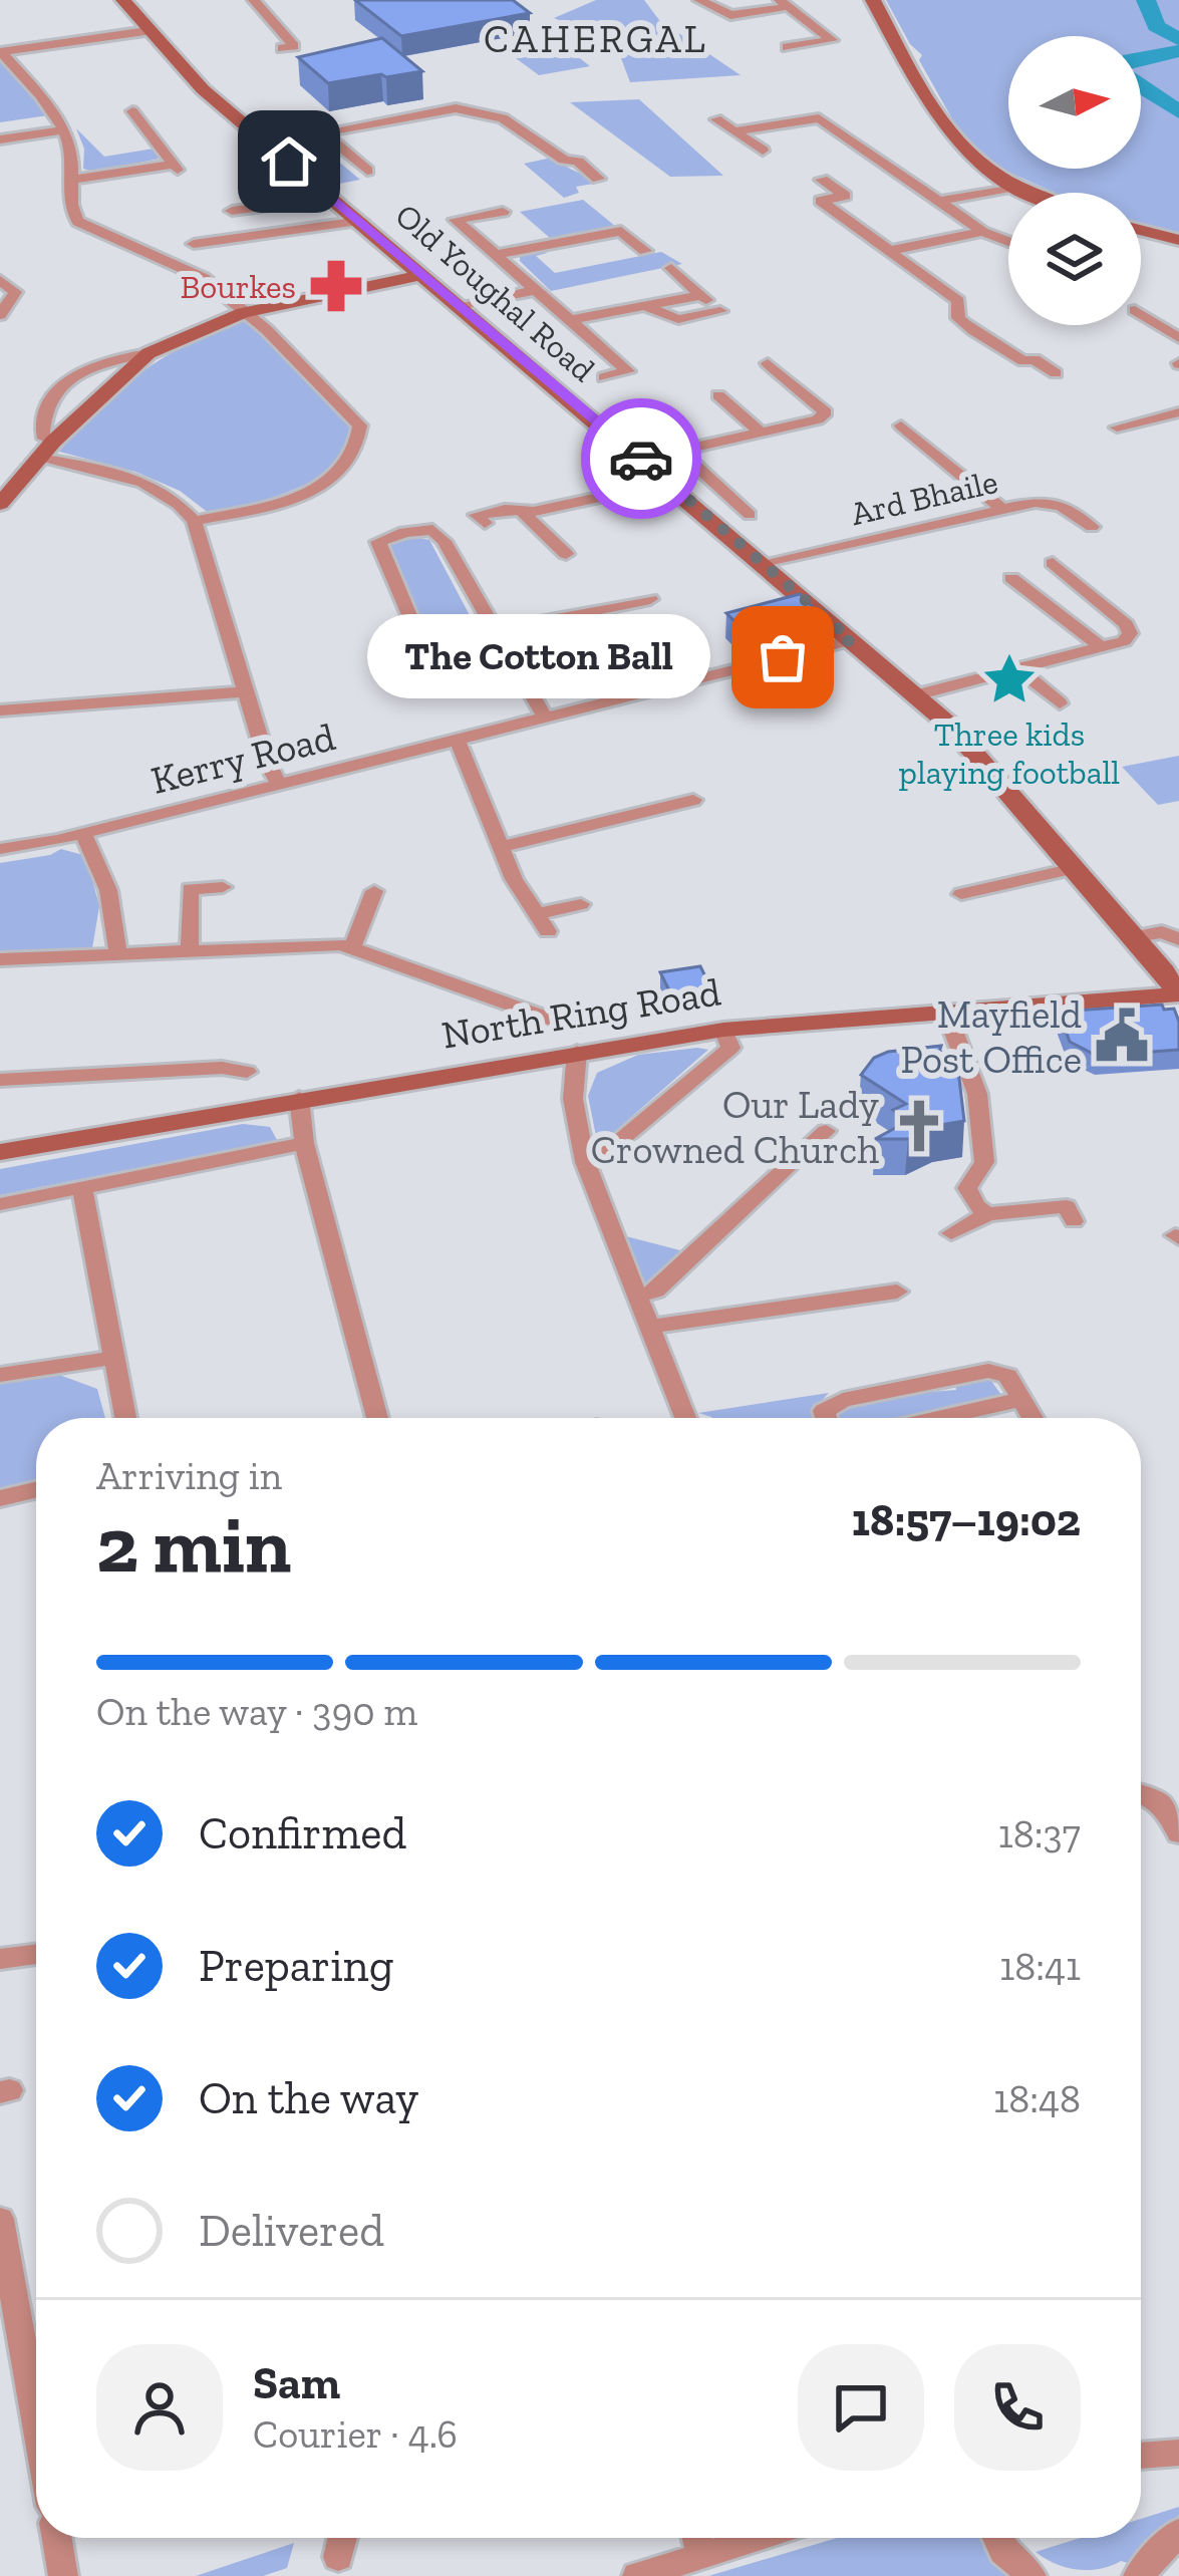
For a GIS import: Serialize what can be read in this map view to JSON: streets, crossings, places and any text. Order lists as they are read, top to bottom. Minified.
{"streets":{"street":["Old Youghal Road","Ard Bhaile","Kerry Road","North Ring Road"]},"crossings":[["Old Youghal Road","Ard Bhaile"],["Old Youghal Road","Kerry Road"],["Old Youghal Road","North Ring Road"]],"districts":["CAHERGAL"],"places":{"pharmacy":["Bourkes"],"other":["The Cotton Ball"],"place":["Three kids playing football"],"public building":["Mayfield Post Office"],"church":["Our Lady Crowned Church"]},"north":"right","page":{"bubble":"The Cotton Ball","heading":["2 min","Arriving in","18:57–19:02"],"panel":["Sam","Courier · 4.6"],"bar":"On the way · 390 m","list":[["Confirmed","18:37"],["Preparing","18:41"],["On the way","18:48"],"Delivered"]}}
